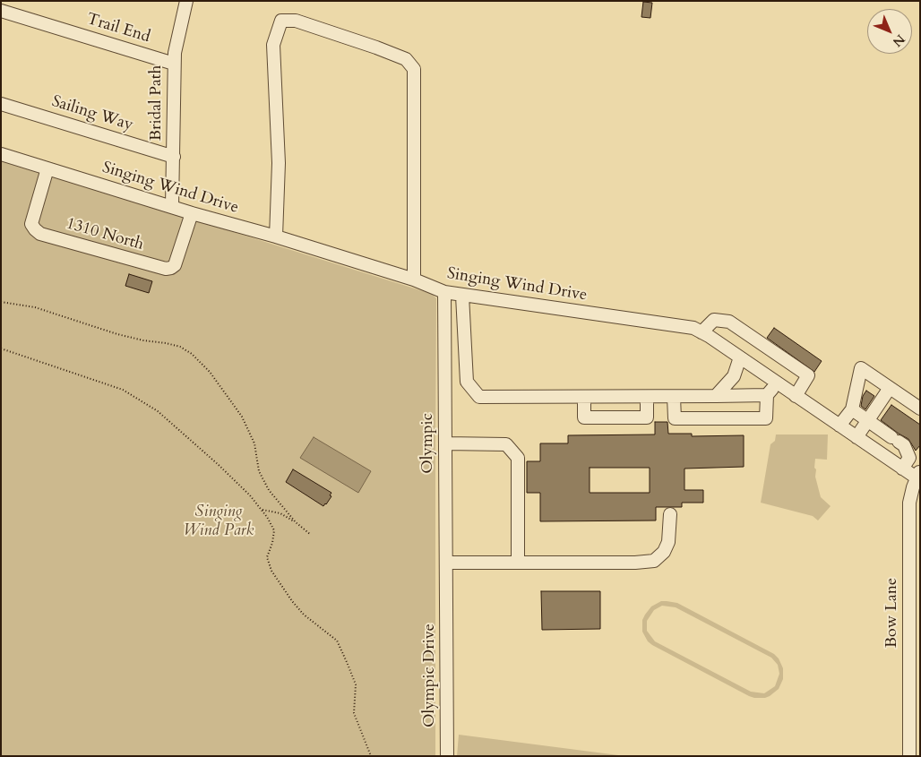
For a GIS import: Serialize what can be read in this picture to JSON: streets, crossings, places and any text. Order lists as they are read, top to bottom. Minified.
{"streets":{"street":["Trail End","Bridal Path","Sailing Way","Singing Wind Drive","1310 North","Olympic","Bow Lane","Olympic Drive"]},"crossings":[["Trail End","Bridal Path"],["Bridal Path","Sailing Way"],["Bridal Path","Singing Wind Drive"],["Singing Wind Drive","1310 North"],["Singing Wind Drive","Olympic"],["Singing Wind Drive","Bow Lane"],["Olympic","Olympic Drive"]],"parks":["Singing Wind Park"],"north":"bottom right"}
